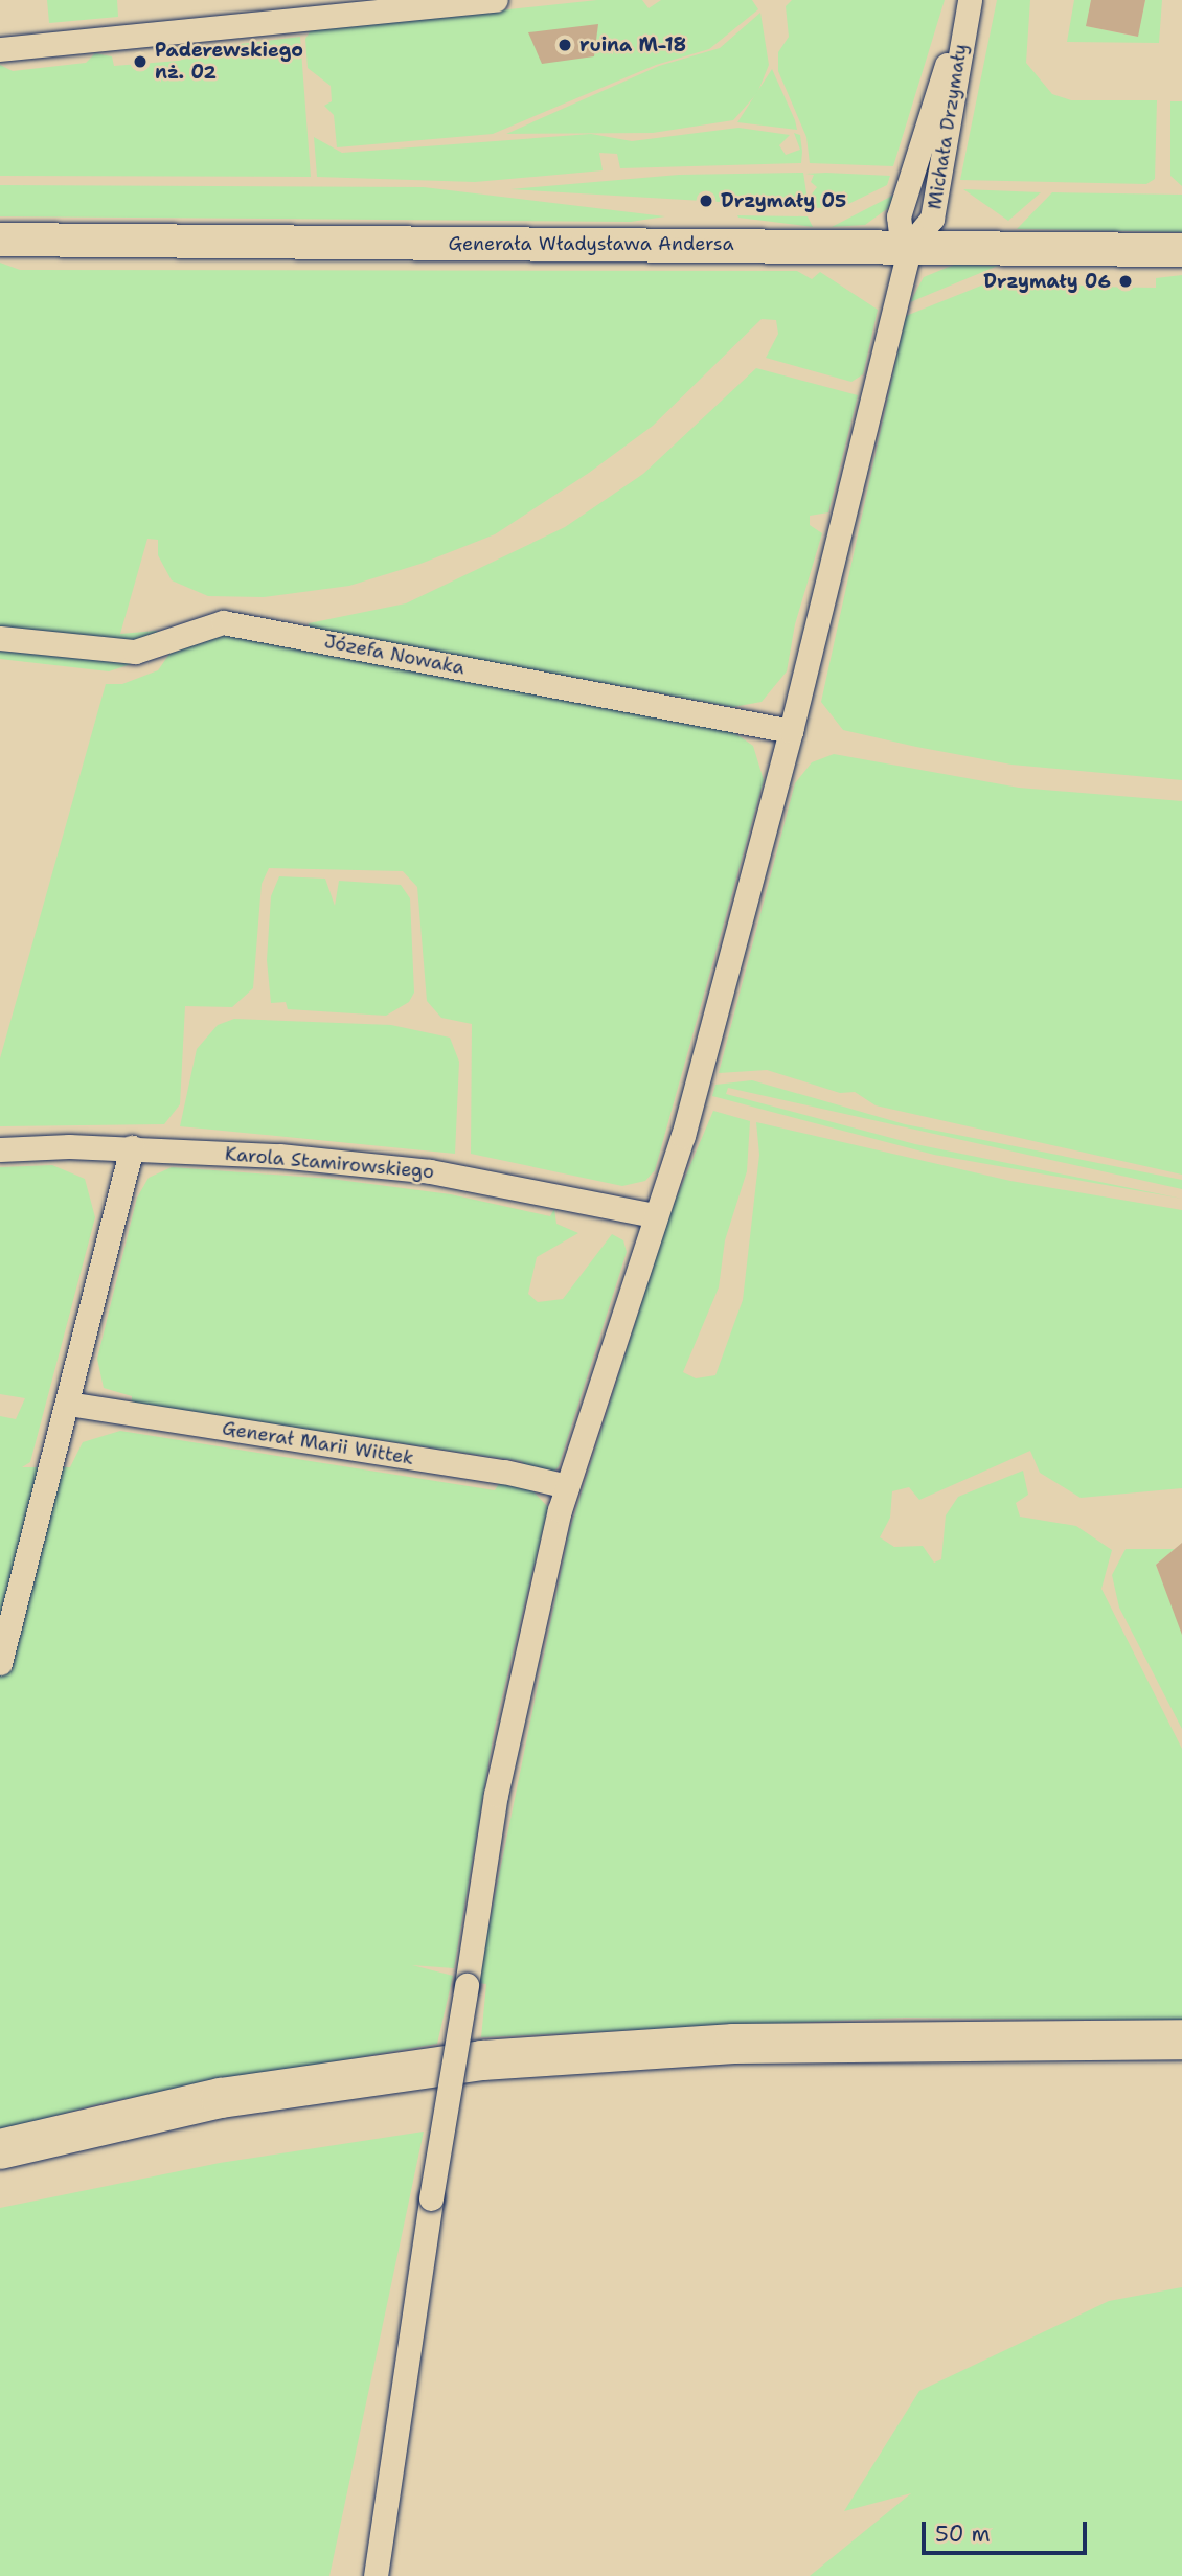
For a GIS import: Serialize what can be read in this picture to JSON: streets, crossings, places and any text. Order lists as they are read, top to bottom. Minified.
{"streets":{"main road":["Generała Władysława Andersa"],"street":["Michała Drzymały","Józefa Nowaka","Karola Stamirowskiego","Generał Marii Wittek"]},"crossings":[["Michała Drzymały","Generała Władysława Andersa"]],"places":["ruina M-18","Paderewskiego nż. 02","Drzymały 05","Drzymały 06"],"scale_bar":"50 m"}
